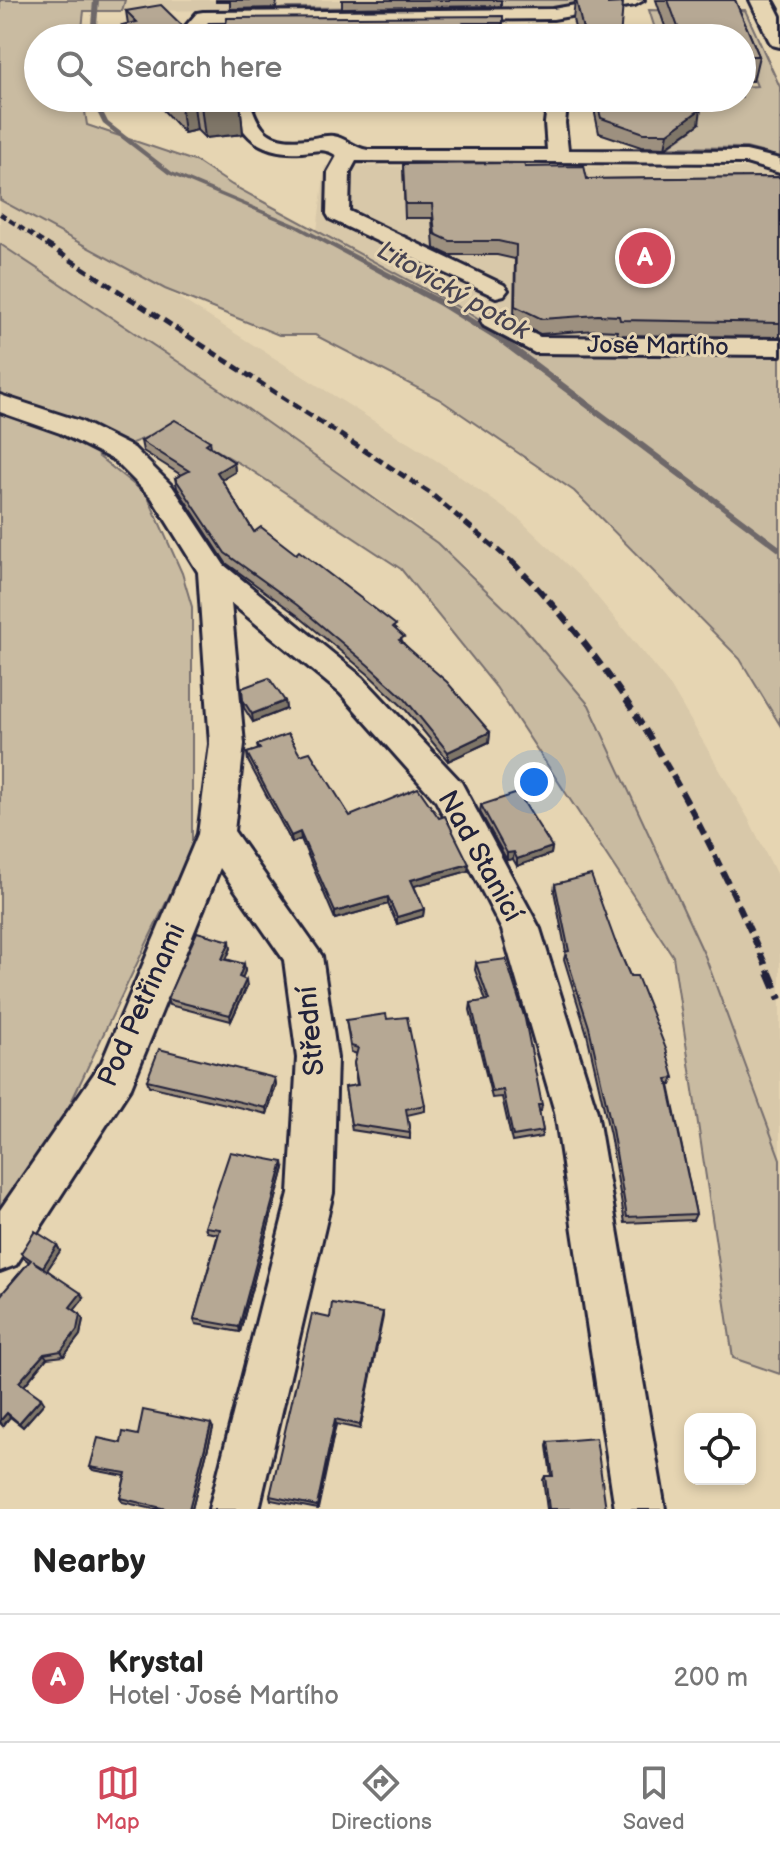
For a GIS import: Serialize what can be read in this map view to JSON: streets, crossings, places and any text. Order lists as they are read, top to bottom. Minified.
{"streets":{"street":["José Martího","Nad Stanicí","Pod Petřinami","Střední"]},"crossings":[["Pod Petřinami","Střední"]],"water":["Litovický potok"],"page":{"search":"Search here","pins":"A","heading":"Nearby","list":[{"mark":"A","name":"Krystal","note":"Hotel · José Martího","value":"200 m"}],"nav":["Map","Directions","Saved"]}}
